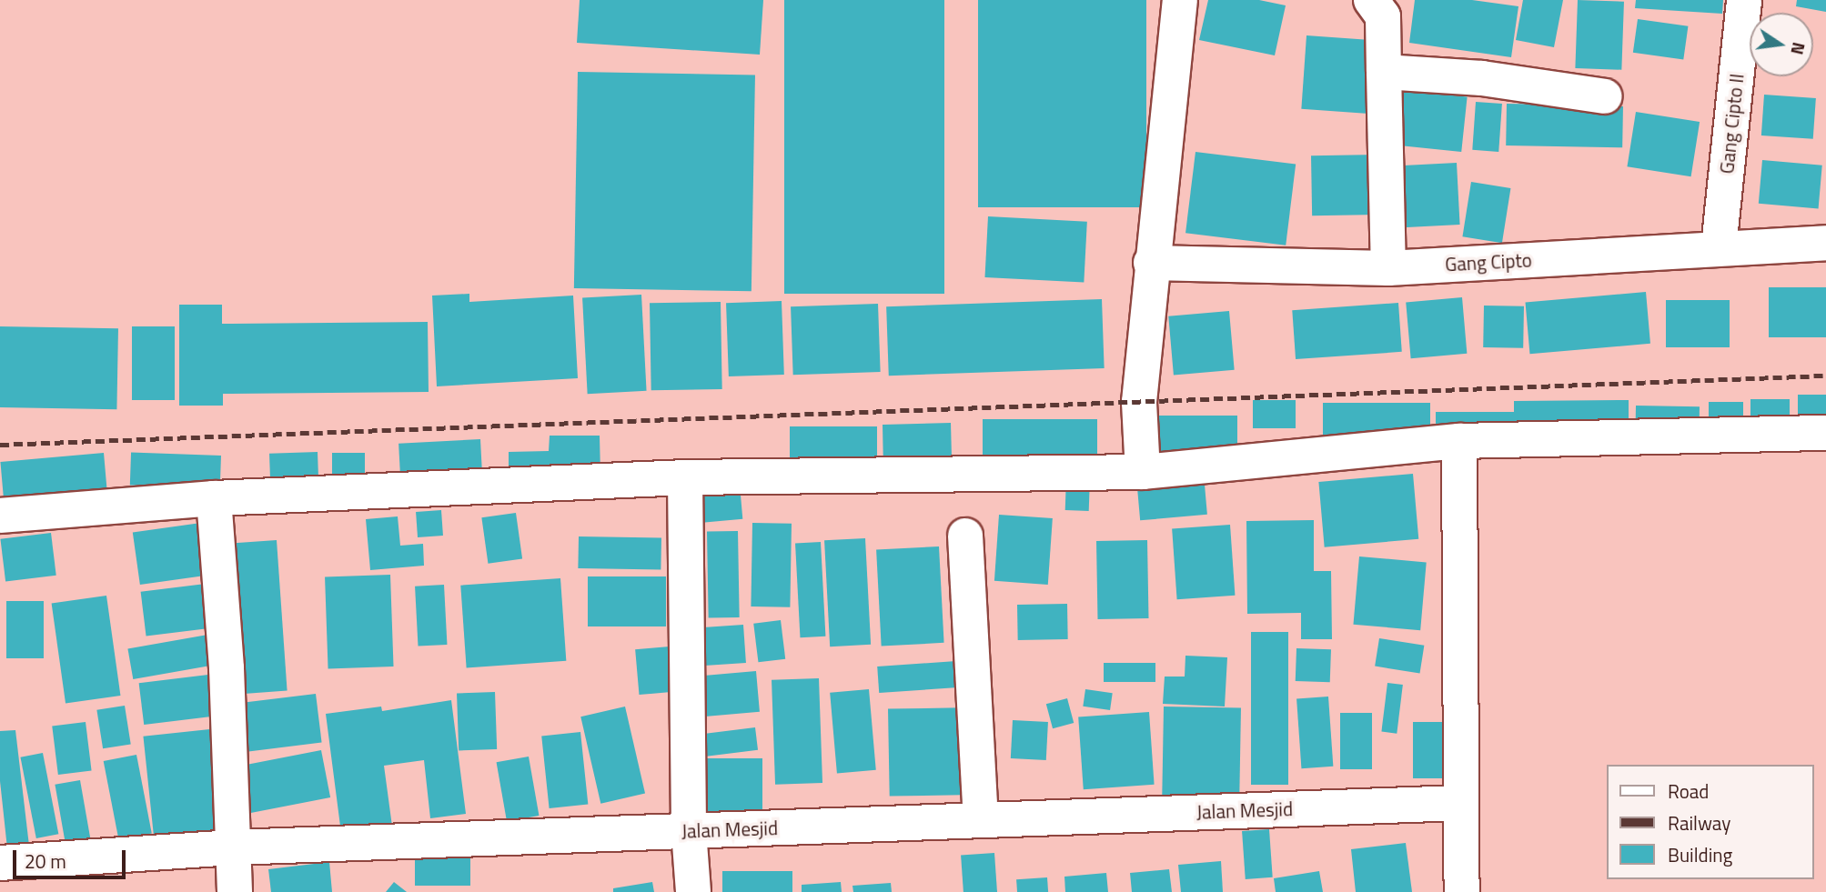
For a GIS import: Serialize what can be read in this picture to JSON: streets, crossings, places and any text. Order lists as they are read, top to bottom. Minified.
{"streets":{"street":["Gang Cipto II","Gang Cipto","Jalan Mesjid"]},"crossings":[["Gang Cipto II","Gang Cipto"]],"legend":["Road","Railway","Building"],"scale_bar":"20 m","north":"right"}
